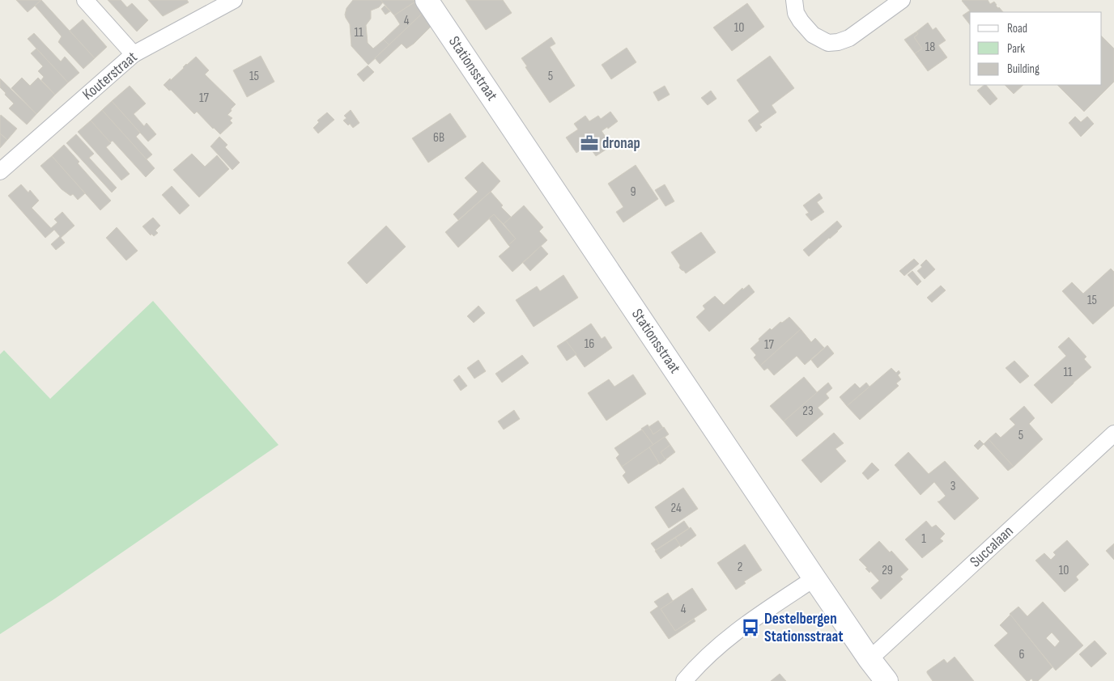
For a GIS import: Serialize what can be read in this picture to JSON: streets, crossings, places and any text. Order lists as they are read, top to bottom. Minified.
{"streets":{"street":["Stationsstraat","Kouterstraat","Succalaan"]},"crossings":[["Stationsstraat","Succalaan"]],"places":{"office":["dronap"],"bus stop":["Destelbergen Stationsstraat"]},"house_numbers":["4","10","11","18","15","5","17","6B","9","15","16","17","11","23","5","3","24","1","2","29","10","4","6"],"legend":["Road","Park","Building"]}
